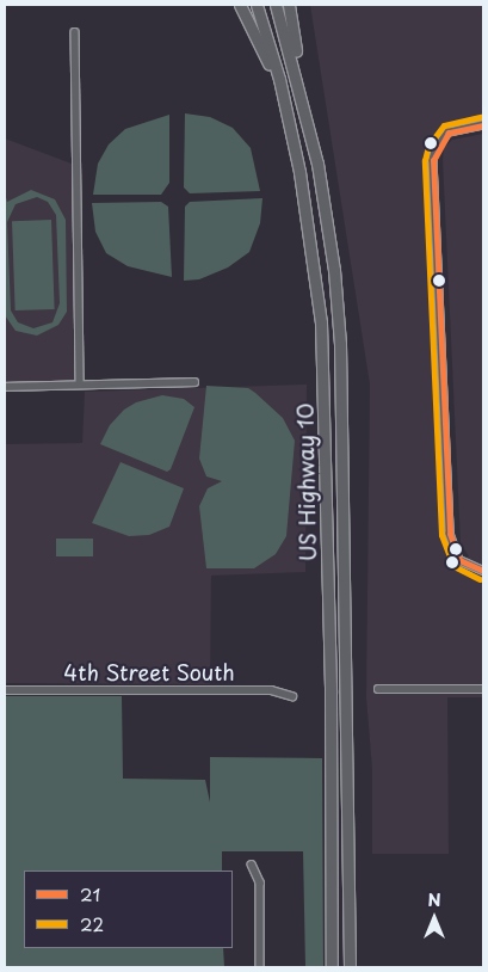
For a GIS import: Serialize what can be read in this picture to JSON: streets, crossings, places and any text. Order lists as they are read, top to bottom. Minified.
{"streets":{"highway":["US Highway 10"],"street":["4th Street South"]},"lines":["transit line 22","transit line 21"],"legend":["21","22"],"north":"top"}
